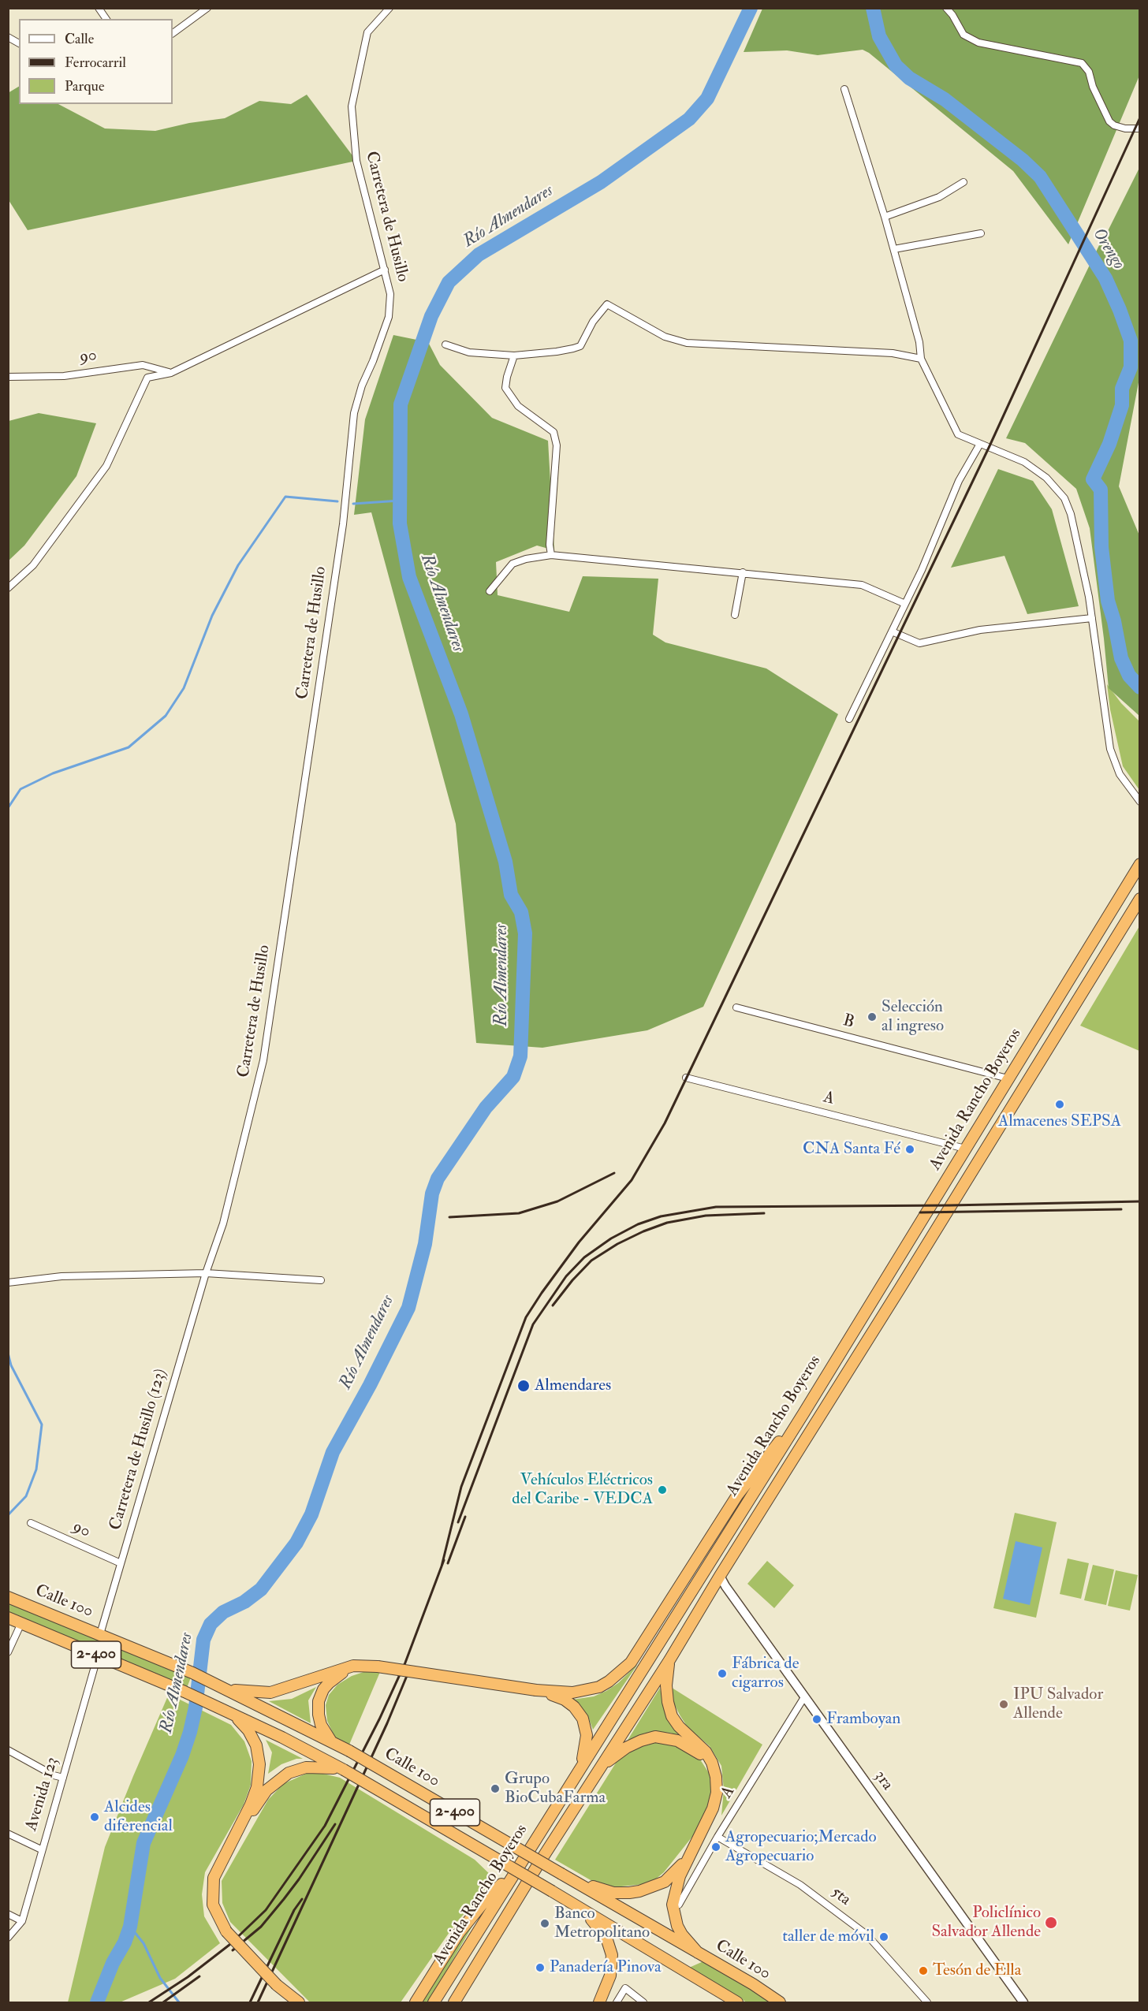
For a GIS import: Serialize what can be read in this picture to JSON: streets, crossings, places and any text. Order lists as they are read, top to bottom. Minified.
{"streets":{"highway":["Avenida Rancho Boyeros","Calle 100","2-400"],"street":["Carretera de Husillo","90","B","A","Carretera de Husillo (123)","3ra","Avenida 123","5ta"]},"crossings":[["Carretera de Husillo","Carretera de Husillo (123)"],["90","Carretera de Husillo (123)"],["B","Avenida Rancho Boyeros"],["A","Avenida Rancho Boyeros"],["A","3ra"],["A","5ta"],["Avenida Rancho Boyeros","3ra"],["Carretera de Husillo (123)","Calle 100"],["2-400","Avenida 123"]],"water":["Río Almendares","Orengo"],"places":["Selección al ingreso","Almacenes SEPSA","CNA Santa Fé","Almendares","Vehículos Eléctricos del Caribe - VEDCA","Fábrica de cigarros","IPU Salvador Allende","Framboyan","Grupo BioCubaFarma","Alcides diferencial","Agropecuario;Mercado Agropecuario","Policlínico Salvador Allende","Banco Metropolitano","taller de móvil","Panadería Pinova","Tesón de Ella"],"legend":["Calle","Ferrocarril","Parque"]}
